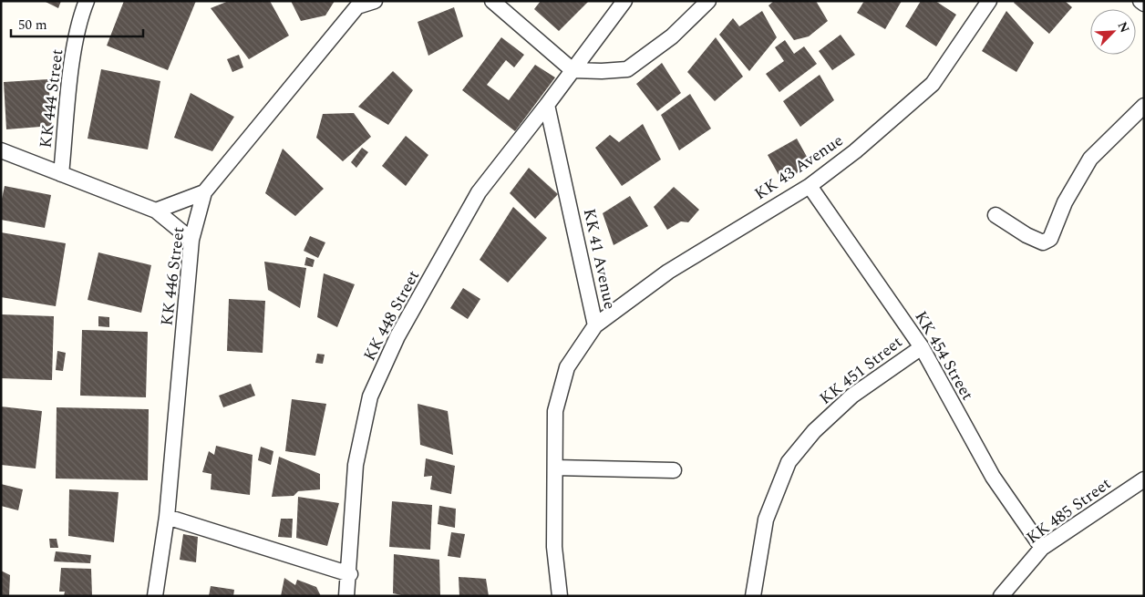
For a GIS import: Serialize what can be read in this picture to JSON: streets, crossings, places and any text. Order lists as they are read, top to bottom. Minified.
{"streets":{"street":["KK 444 Street","KK 43 Avenue","KK 41 Avenue","KK 446 Street","KK 448 Street","KK 454 Street","KK 451 Street","KK 485 Street"]},"crossings":[["KK 43 Avenue","KK 41 Avenue"],["KK 43 Avenue","KK 454 Street"],["KK 41 Avenue","KK 448 Street"],["KK 454 Street","KK 451 Street"],["KK 454 Street","KK 485 Street"]],"scale_bar":"50 m","north":"top right"}
